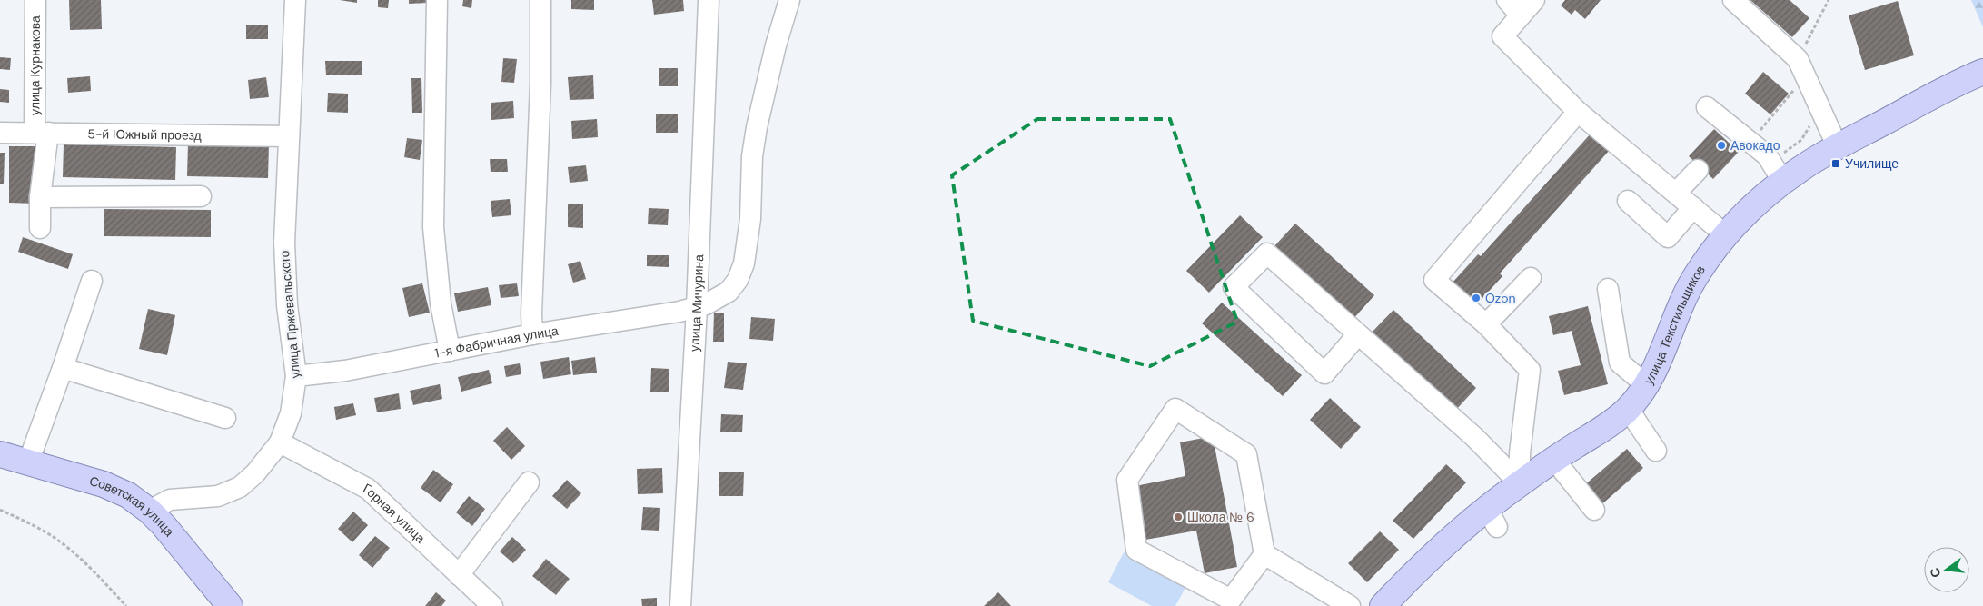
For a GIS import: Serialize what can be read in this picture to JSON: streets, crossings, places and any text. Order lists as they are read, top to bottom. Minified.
{"streets":{"main road":["улица Текстильщиков","Советская улица"],"street":["улица Курнакова","5-й Южный проезд","улица Мичурина","улица Пржевальского","1-я Фабричная улица","Горная улица"]},"crossings":[["улица Курнакова","5-й Южный проезд"],["5-й Южный проезд","улица Пржевальского"],["улица Мичурина","1-я Фабричная улица"],["улица Пржевальского","1-я Фабричная улица"],["улица Пржевальского","Советская улица"],["улица Пржевальского","Горная улица"]],"places":{"other":["Авокадо","Ozon","Школа № 6"],"transit":["Училище"]},"north":"left"}
